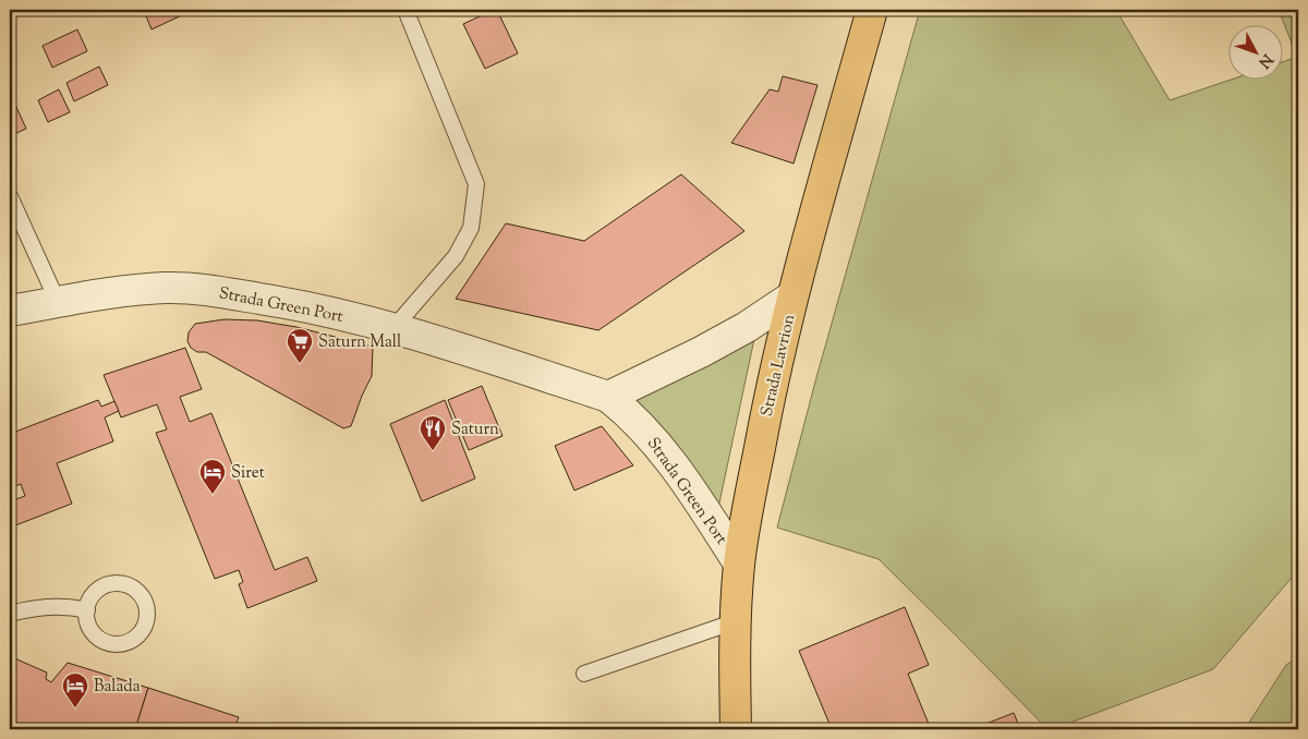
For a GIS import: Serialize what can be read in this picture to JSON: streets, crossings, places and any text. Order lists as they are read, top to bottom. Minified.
{"streets":{"main road":["Strada Lavrion"],"street":["Strada Green Port"]},"crossings":[["Strada Green Port","Strada Lavrion"]],"places":{"supermarket":["Saturn Mall"],"restaurant":["Saturn"],"hotel":["Siret","Balada"]},"north":"bottom right"}
